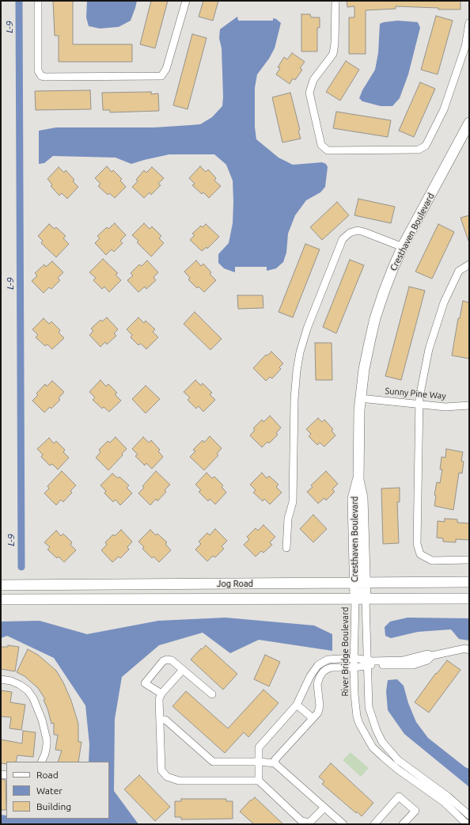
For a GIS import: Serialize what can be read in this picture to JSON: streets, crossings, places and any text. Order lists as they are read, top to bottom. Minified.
{"streets":{"main road":["Cresthaven Boulevard","Jog Road"],"street":["Sunny Pine Way","River Bridge Boulevard"]},"crossings":[["Cresthaven Boulevard","Sunny Pine Way"],["Cresthaven Boulevard","Jog Road"],["Cresthaven Boulevard","River Bridge Boulevard"],["Jog Road","River Bridge Boulevard"]],"water":["L-9"],"legend":["Road","Water","Building"]}
